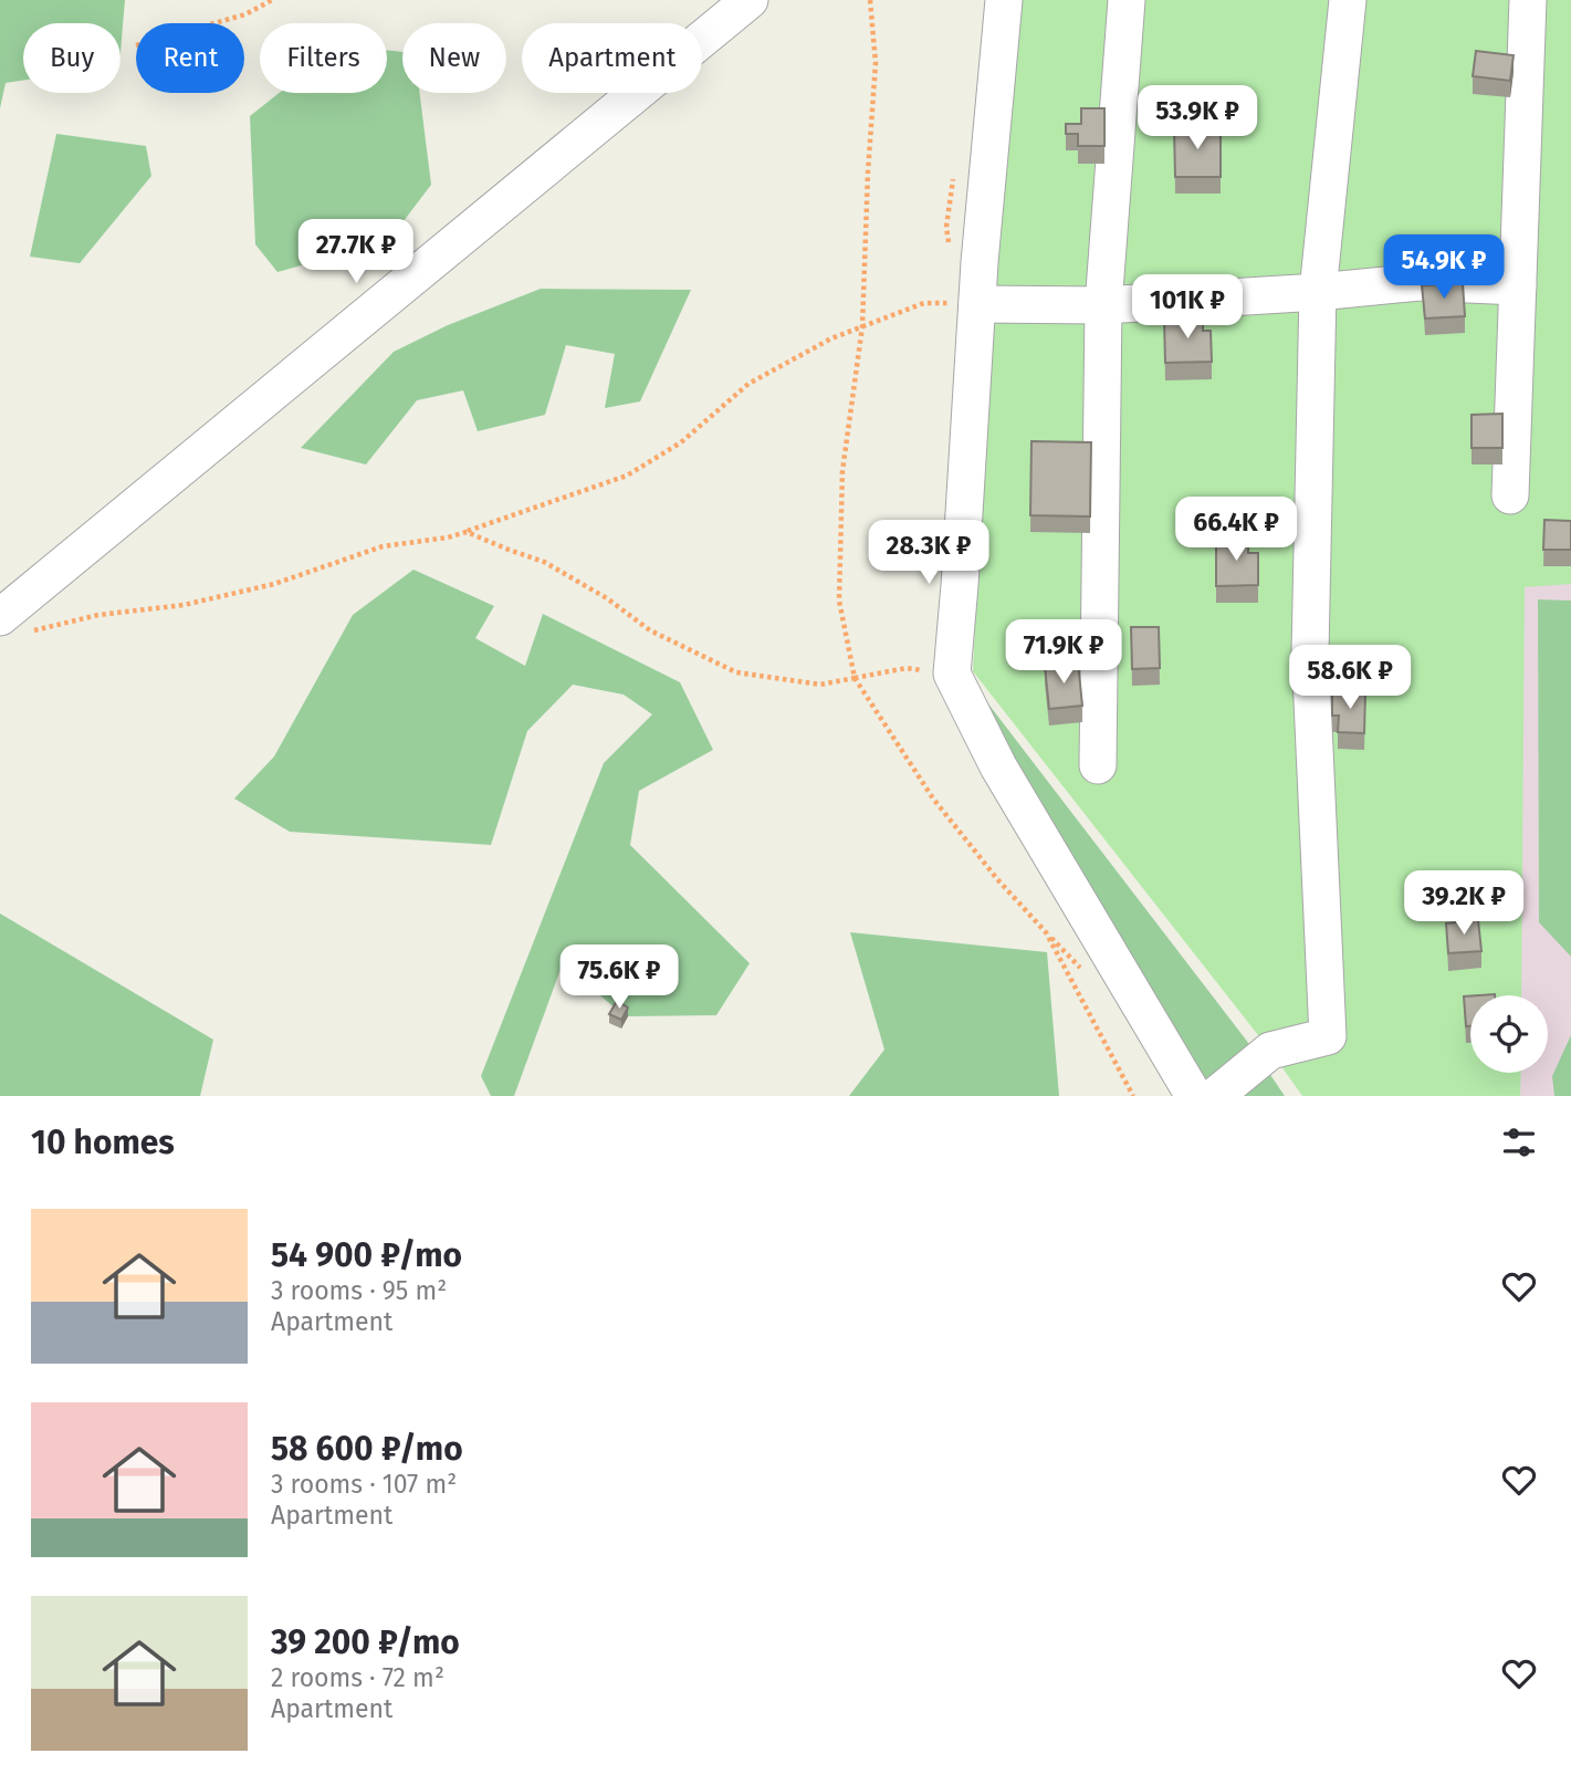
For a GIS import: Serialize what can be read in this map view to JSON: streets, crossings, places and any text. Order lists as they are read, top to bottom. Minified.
{"page":{"chip":["Buy","Rent","Filters","New","Apartment"],"price":["53.9K ₽","27.7K ₽","54.9K ₽","101K ₽","66.4K ₽","28.3K ₽","71.9K ₽","58.6K ₽","39.2K ₽","75.6K ₽"],"heading":"10 homes","list":[{"name":"54 900 ₽/mo","note":"3 rooms · 95 m² · Apartment"},{"name":"58 600 ₽/mo","note":"3 rooms · 107 m² · Apartment"},{"name":"39 200 ₽/mo","note":"2 rooms · 72 m² · Apartment"}]}}
